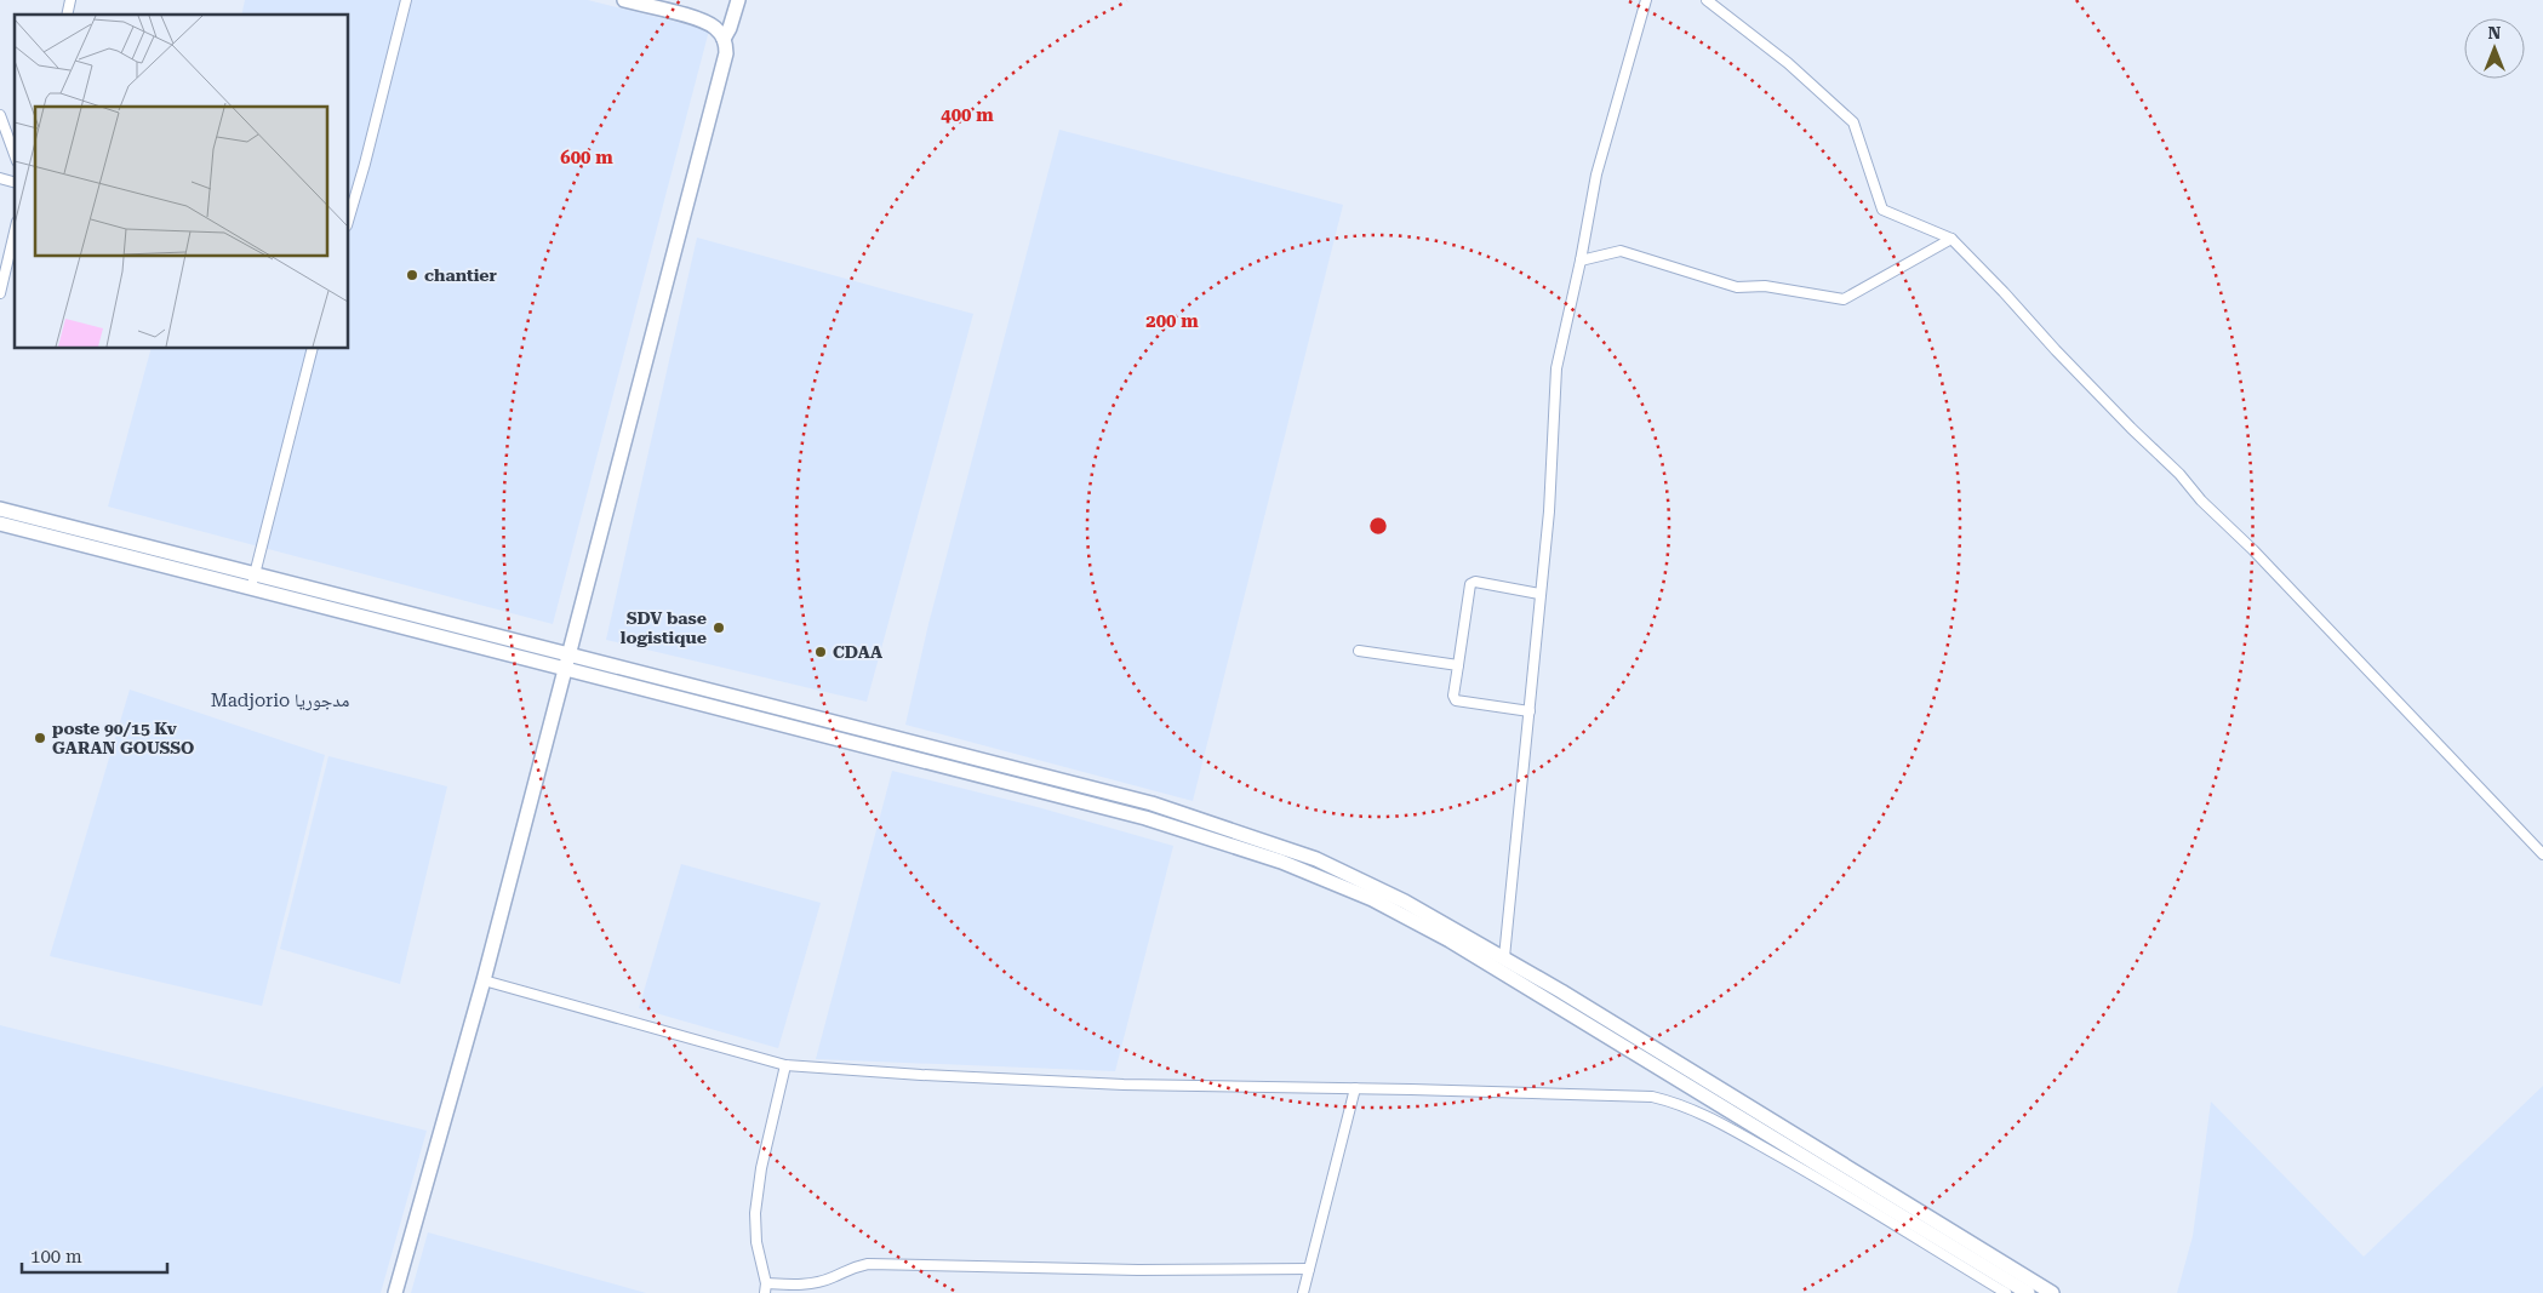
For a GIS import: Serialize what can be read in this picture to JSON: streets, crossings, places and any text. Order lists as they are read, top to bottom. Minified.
{"districts":["Madjorio مدجوريا"],"places":["chantier","SDV base logistique","CDAA","poste 90/15 Kv GARAN GOUSSO"],"scale_bar":"100 m","north":"top","rings":["400 m","600 m","200 m"]}
